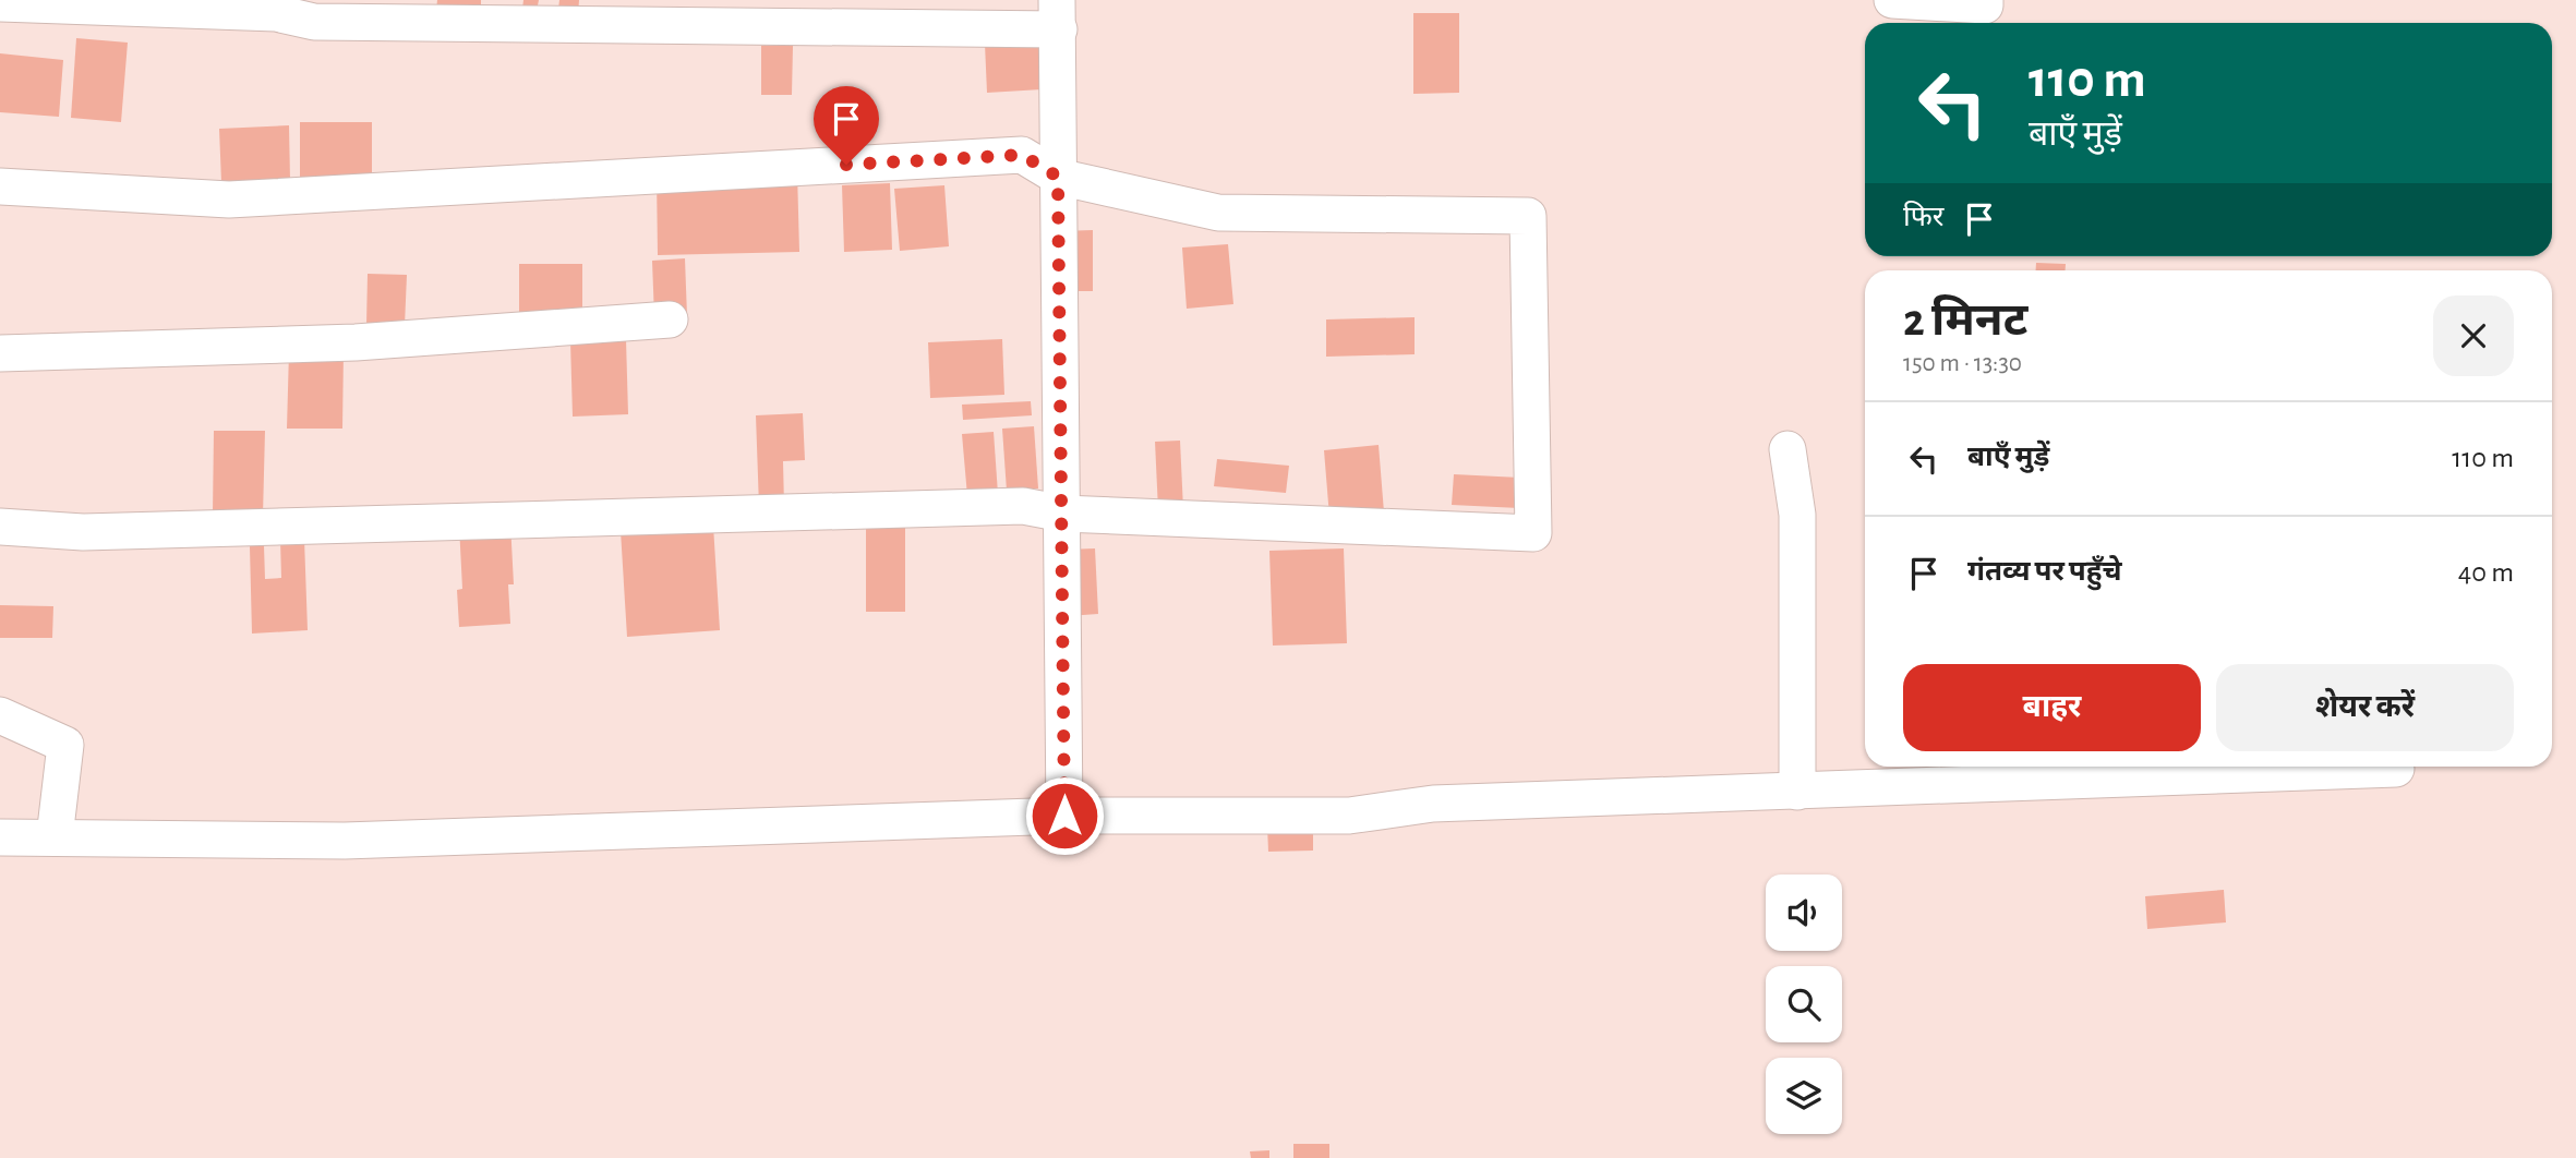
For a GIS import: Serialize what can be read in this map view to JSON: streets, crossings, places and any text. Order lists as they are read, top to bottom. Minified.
{"page":{"turn":["110 m","बाएँ मुड़ें"],"then":"फिर","heading":["2 मिनट","150 m · 13:30"],"list":[{"name":"बाएँ मुड़ें","value":"110 m"},{"name":"गंतव्य पर पहुँचे","value":"40 m"}],"buttons":["बाहर","शेयर करें"]}}
